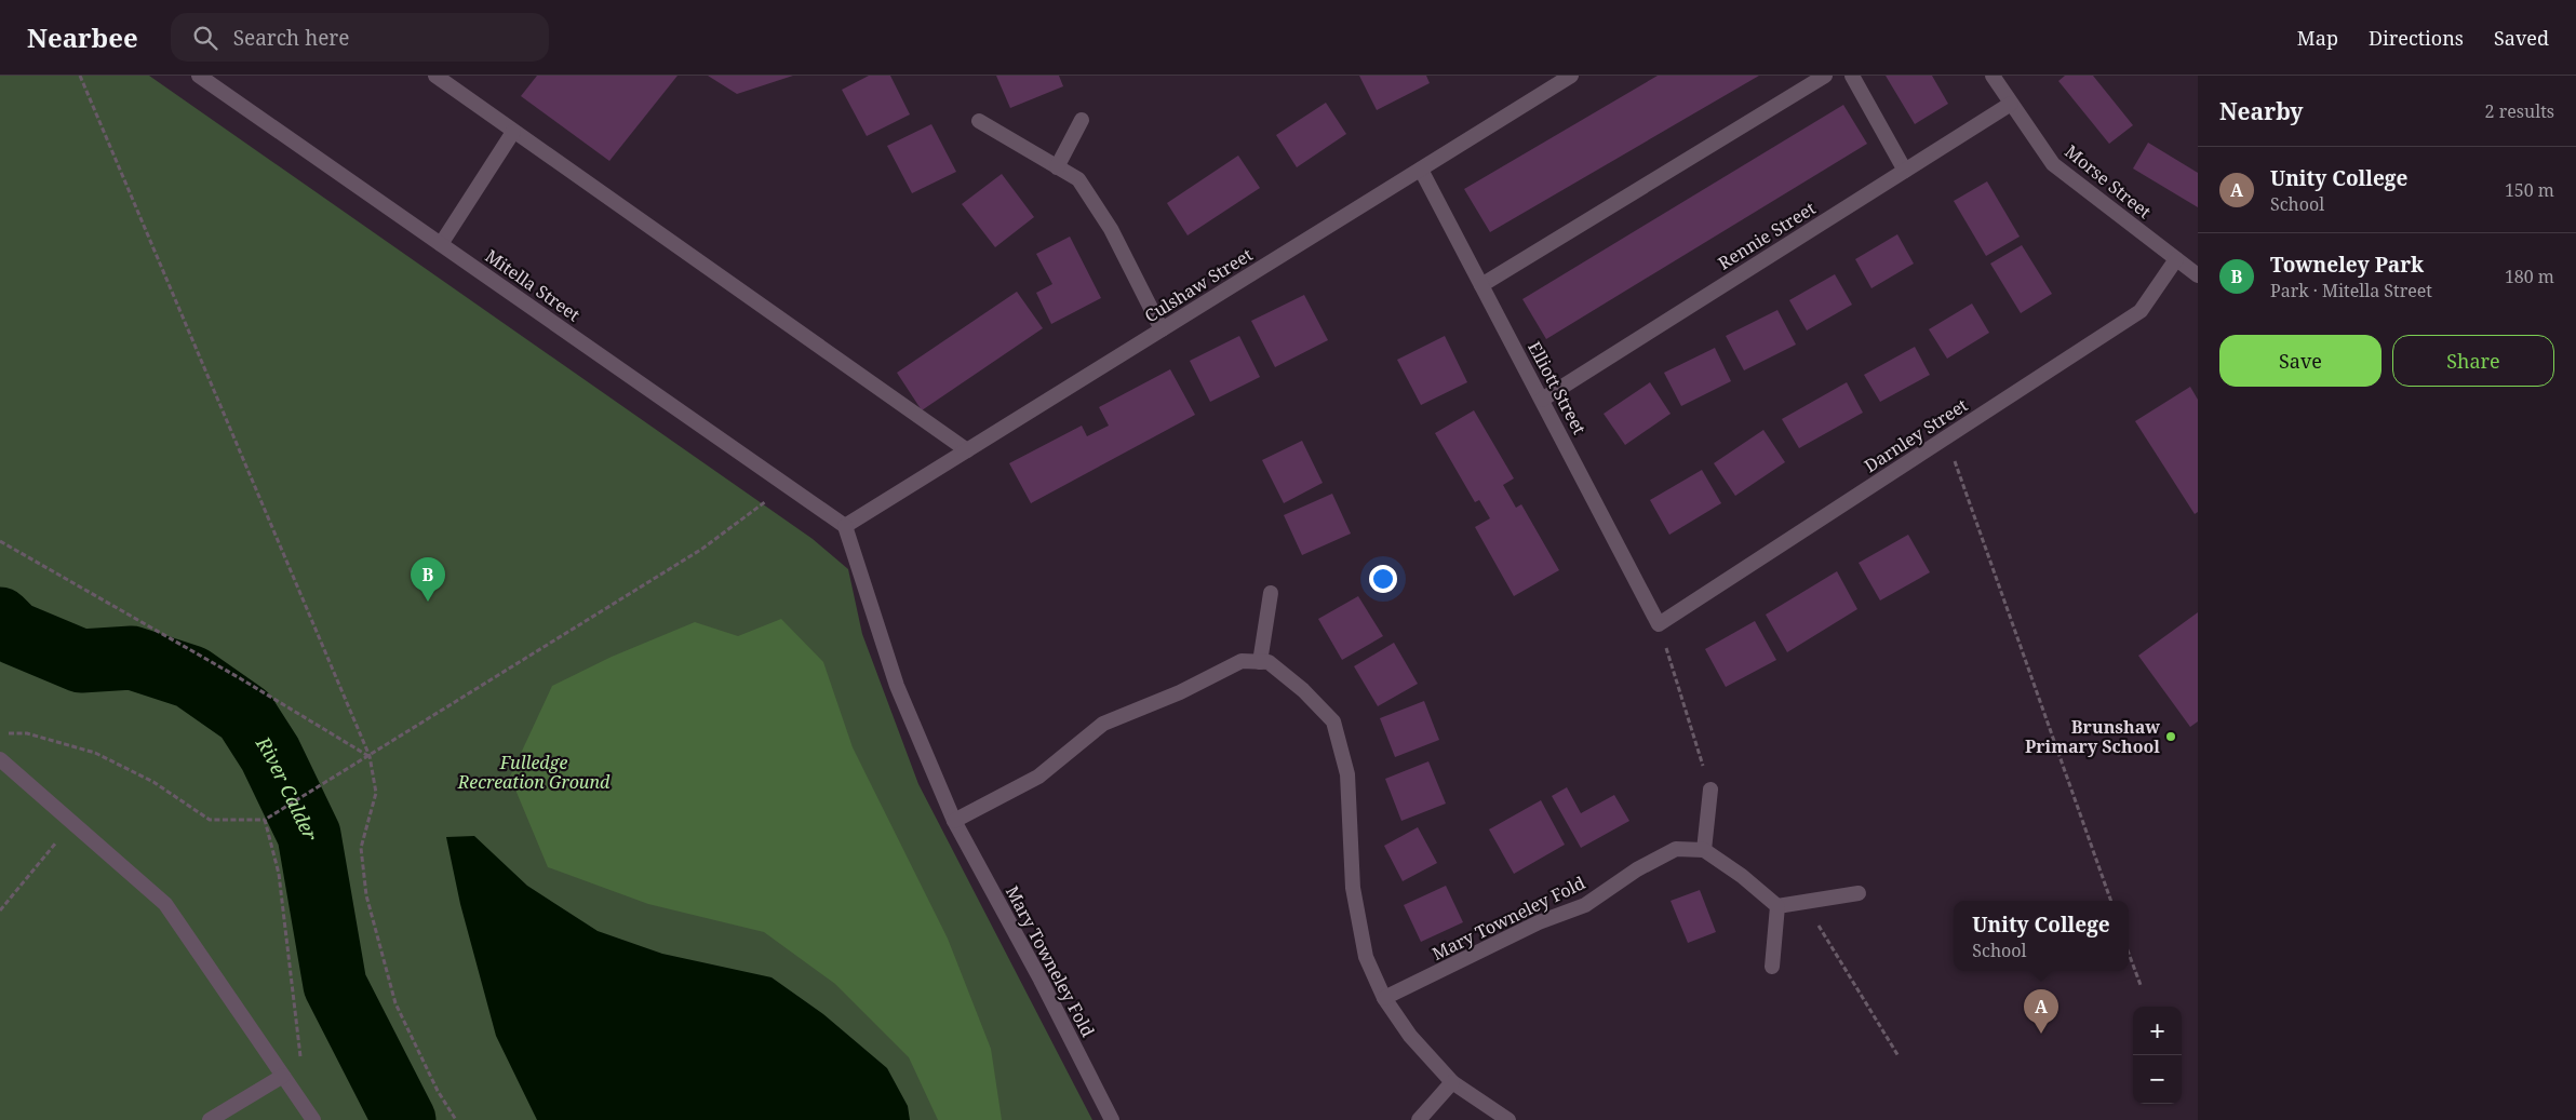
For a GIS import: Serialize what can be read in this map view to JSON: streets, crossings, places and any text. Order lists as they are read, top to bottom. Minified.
{"streets":{"street":["Morse Street","Rennie Street","Mitella Street","Culshaw Street","Elliott Street","Darnley Street","Mary Towneley Fold"]},"crossings":[["Morse Street","Rennie Street"],["Morse Street","Darnley Street"],["Rennie Street","Elliott Street"],["Mitella Street","Culshaw Street"],["Mitella Street","Mary Towneley Fold"],["Culshaw Street","Elliott Street"],["Culshaw Street","Mary Towneley Fold"],["Elliott Street","Darnley Street"]],"water":["River Calder"],"parks":["Fulledge Recreation Ground"],"places":["Brunshaw Primary School"],"page":{"header":"Nearbee","search":"Search here","nav":["Map","Directions","Saved"],"heading":["Nearby","2 results"],"list":[{"mark":"A","name":"Unity College","note":"School","value":"150 m"},{"mark":"B","name":"Towneley Park","note":"Park · Mitella Street","value":"180 m"}],"buttons":["Save","Share"],"pins":["B","A"],"popup":["Unity College","School"],"map_buttons":["+","−"]}}
